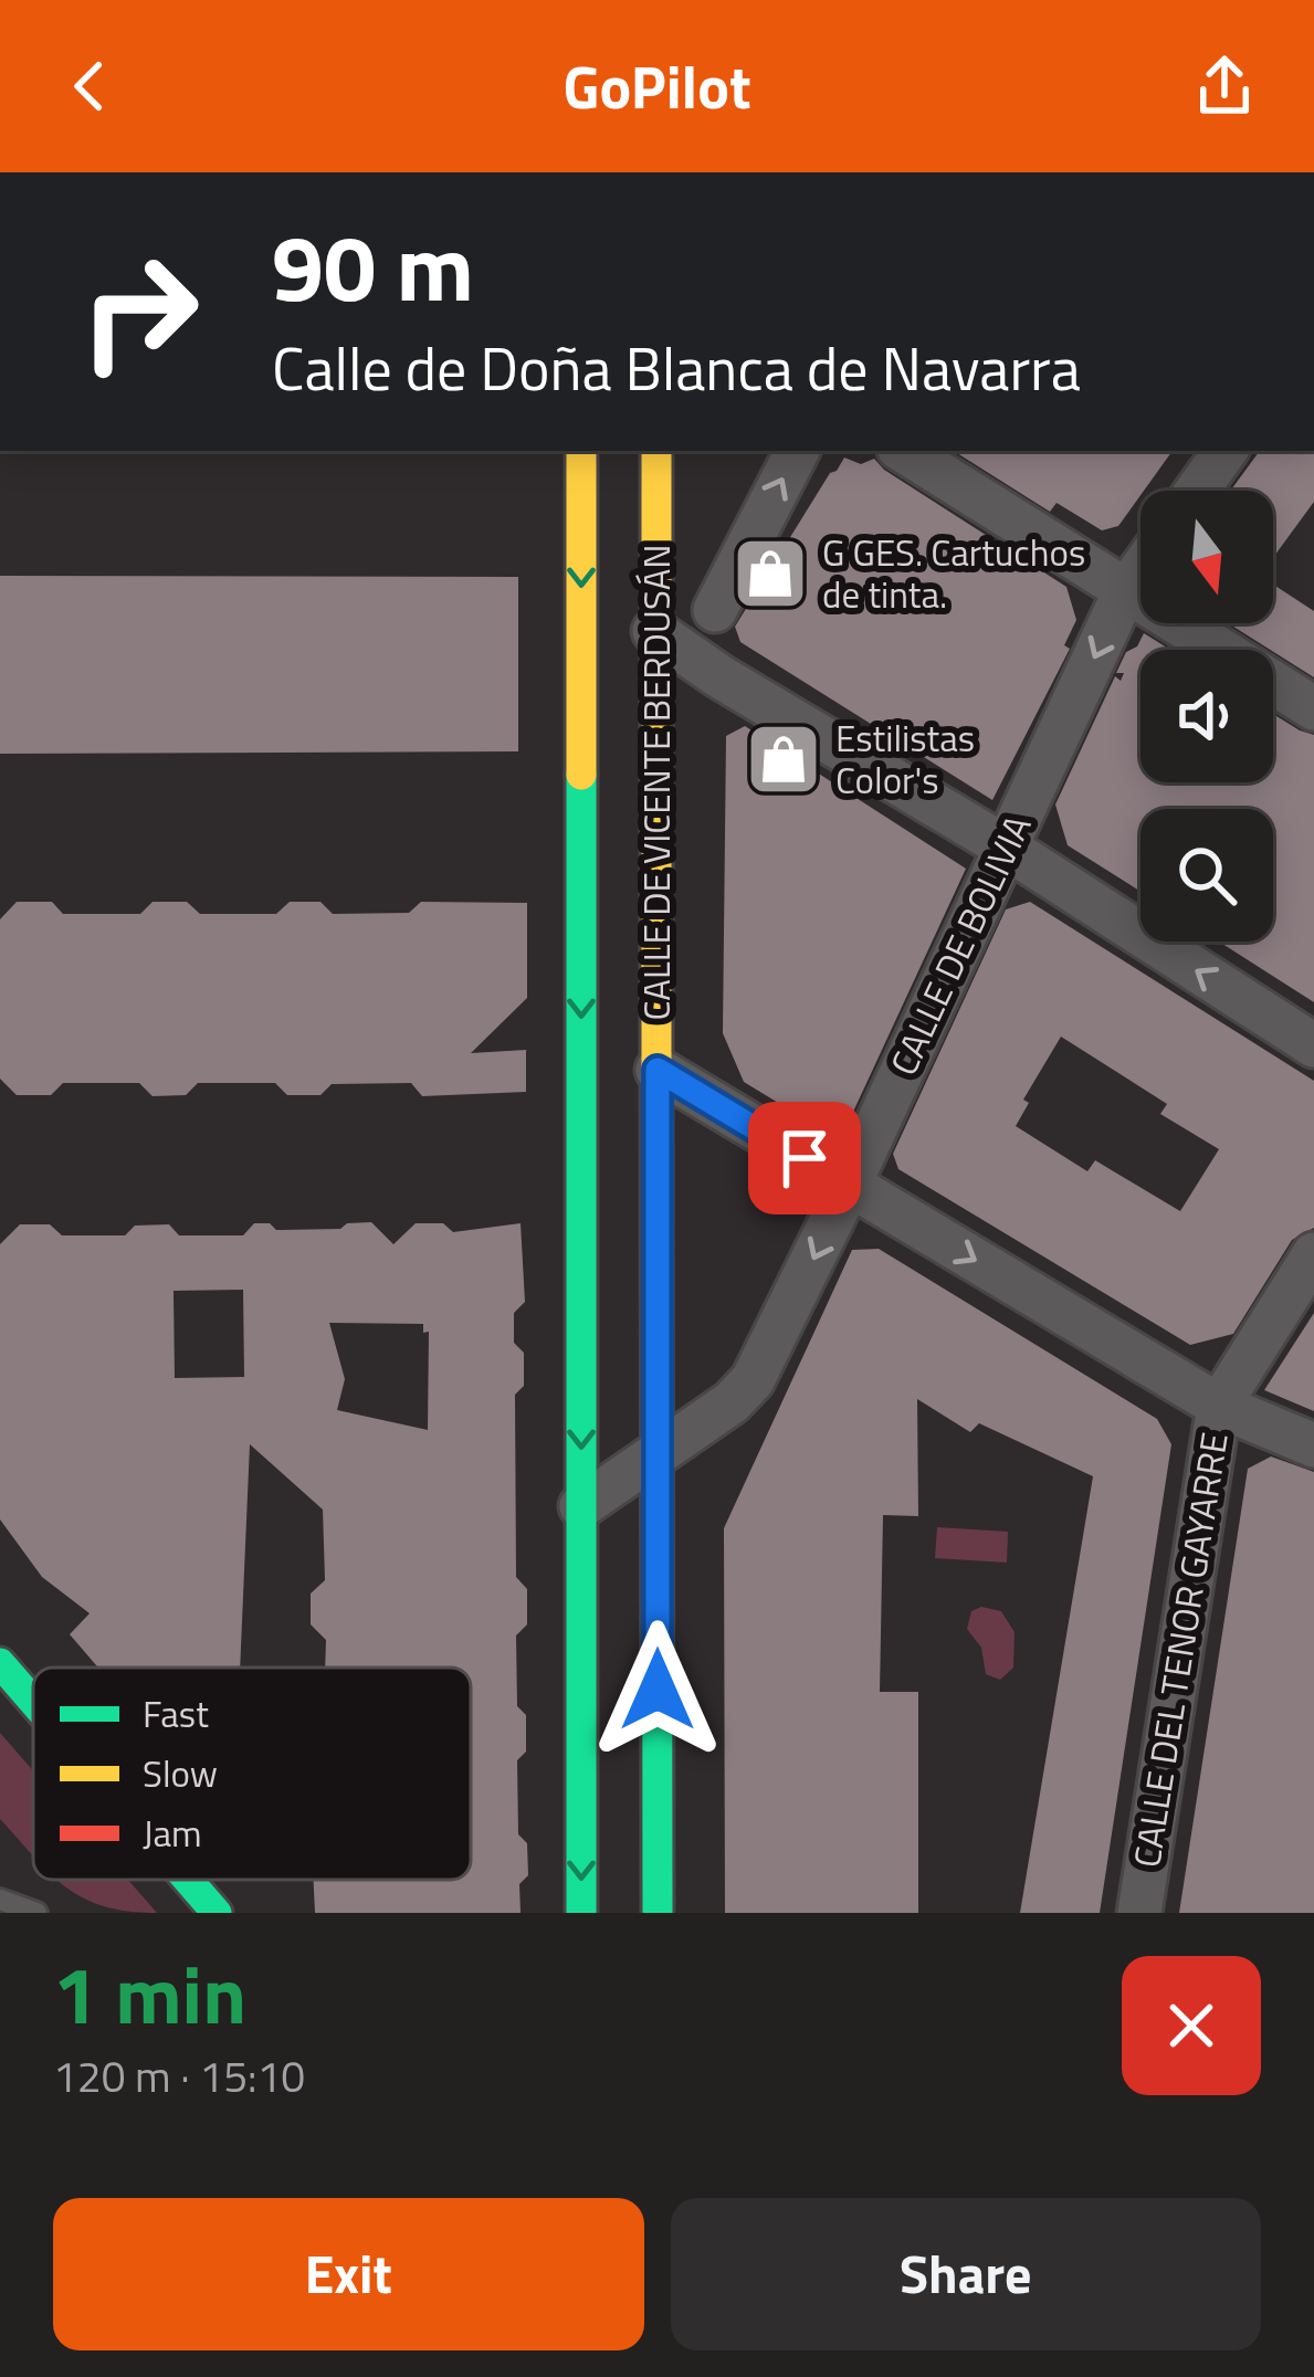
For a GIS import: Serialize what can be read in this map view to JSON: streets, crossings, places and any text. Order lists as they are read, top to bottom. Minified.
{"streets":{"main road":["CALLE DE VICENTE BERDUSÁN"],"street":["CALLE DE BOLIVIA","CALLE DEL TENOR GAYARRE"]},"crossings":[["CALLE DE VICENTE BERDUSÁN","CALLE DE BOLIVIA"]],"one_way":["CALLE DE BOLIVIA"],"places":{"shop":["G GES. Cartuchos de tinta.","Estilistas Color's"]},"legend":["Fast","Slow","Jam"],"north":"bottom","page":{"header":"GoPilot","turn":["90 m","Calle de Doña Blanca de Navarra"],"heading":["1 min","120 m · 15:10"],"buttons":["Exit","Share"]}}
